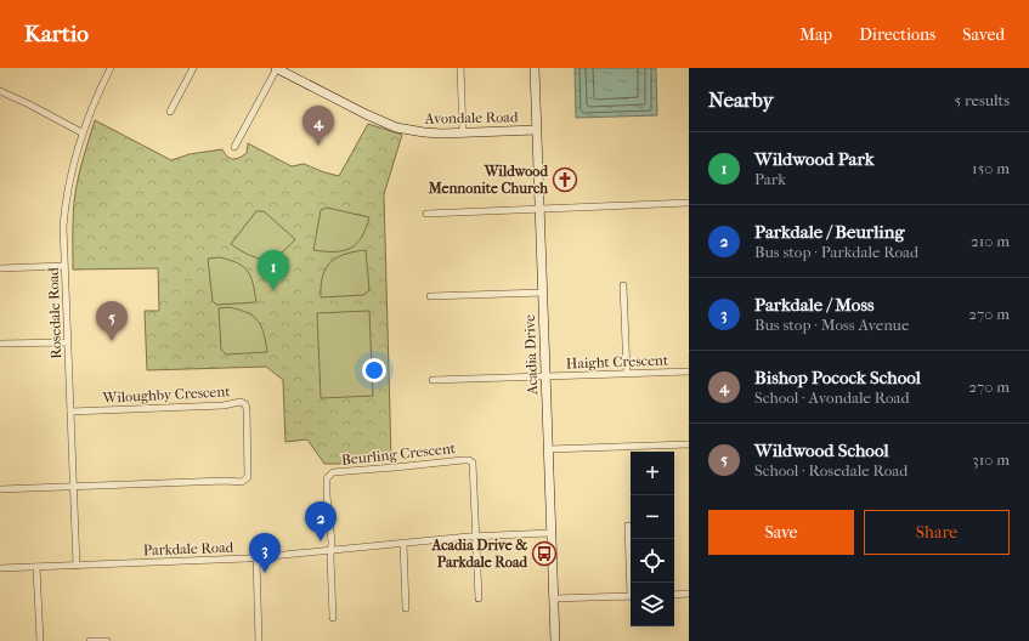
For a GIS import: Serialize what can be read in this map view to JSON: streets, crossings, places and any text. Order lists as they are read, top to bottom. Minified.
{"streets":{"street":["Avondale Road","Rosedale Road","Acadia Drive","Haight Crescent","Wiloughby Crescent","Beurling Crescent","Parkdale Road"]},"crossings":[["Avondale Road","Acadia Drive"],["Rosedale Road","Wiloughby Crescent"],["Rosedale Road","Parkdale Road"],["Acadia Drive","Haight Crescent"],["Acadia Drive","Parkdale Road"],["Beurling Crescent","Parkdale Road"]],"places":{"church":["Wildwood Mennonite Church"],"bus stop":["Acadia Drive & Parkdale Road"]},"page":{"header":"Kartio","nav":["Map","Directions","Saved"],"heading":["Nearby","5 results"],"pins":["4","1","5","2","3"],"list":[{"mark":"1","name":"Wildwood Park","note":"Park","value":"150 m"},{"mark":"2","name":"Parkdale / Beurling","note":"Bus stop · Parkdale Road","value":"210 m"},{"mark":"3","name":"Parkdale / Moss","note":"Bus stop · Moss Avenue","value":"270 m"},{"mark":"4","name":"Bishop Pocock School","note":"School · Avondale Road","value":"270 m"},{"mark":"5","name":"Wildwood School","note":"School · Rosedale Road","value":"310 m"}],"map_buttons":["+","−"],"buttons":["Save","Share"]}}
